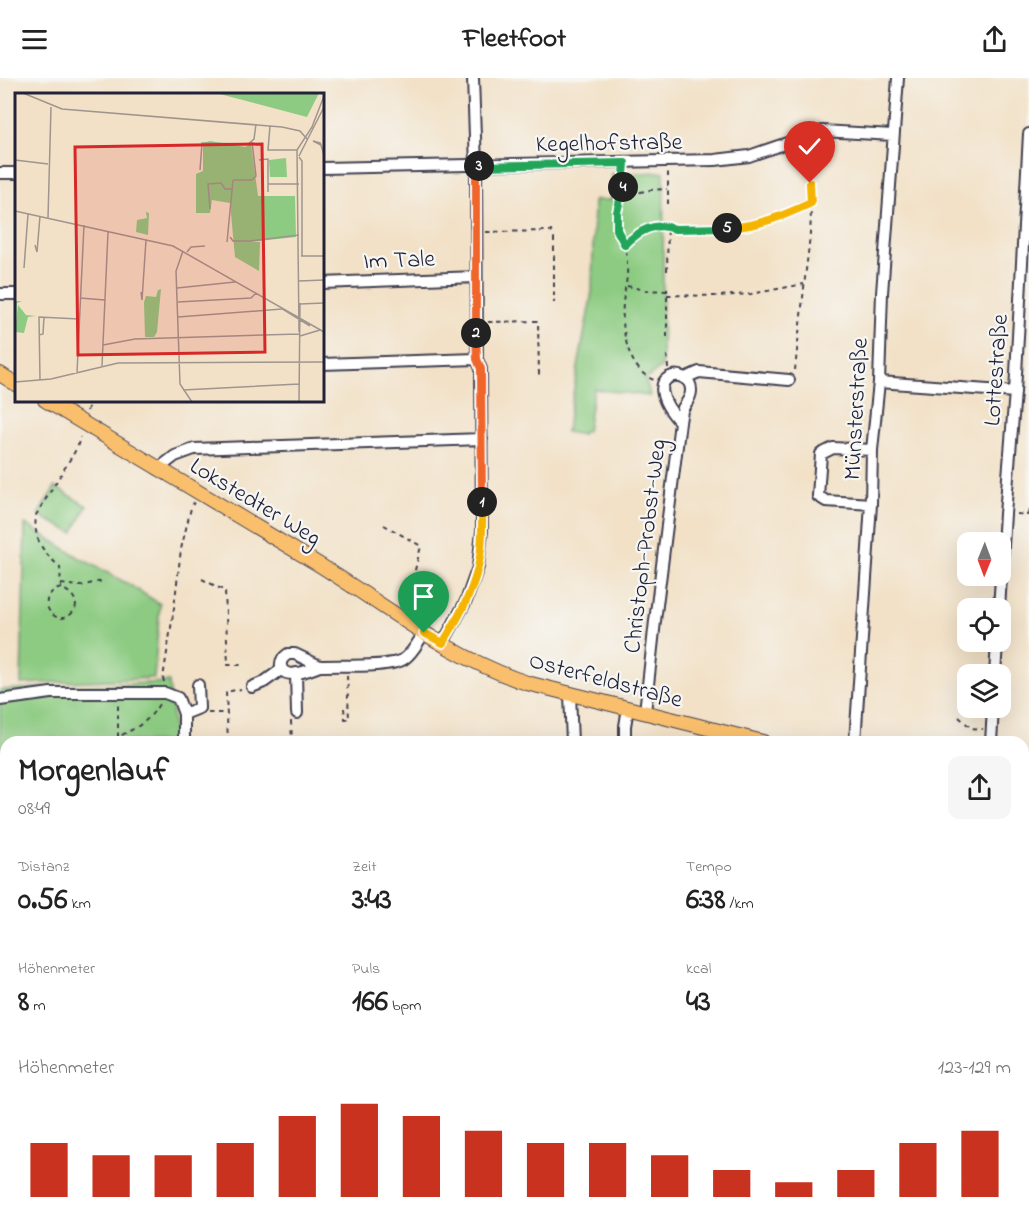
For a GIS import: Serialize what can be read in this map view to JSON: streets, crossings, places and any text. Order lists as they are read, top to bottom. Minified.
{"streets":{"main road":["Lokstedter Weg","Osterfeldstraße"],"street":["Kegelhofstraße","Im Tale","Lottestraße","Münsterstraße","Christoph-Probst-Weg"]},"crossings":[["Kegelhofstraße","Münsterstraße"],["Lokstedter Weg","Osterfeldstraße"],["Christoph-Probst-Weg","Osterfeldstraße"]],"north":"bottom","page":{"header":"Fleetfoot","pins":["3","4","5","2","1"],"heading":["Morgenlauf","08:49"],"stats":[["Distanz","0.56 km"],["Zeit","3:43"],["Tempo","6:38 /km"],["Höhenmeter","8 m"],["Puls","166 bpm"],["kcal","43"]],"chart":["Höhenmeter","123–129 m"]}}
